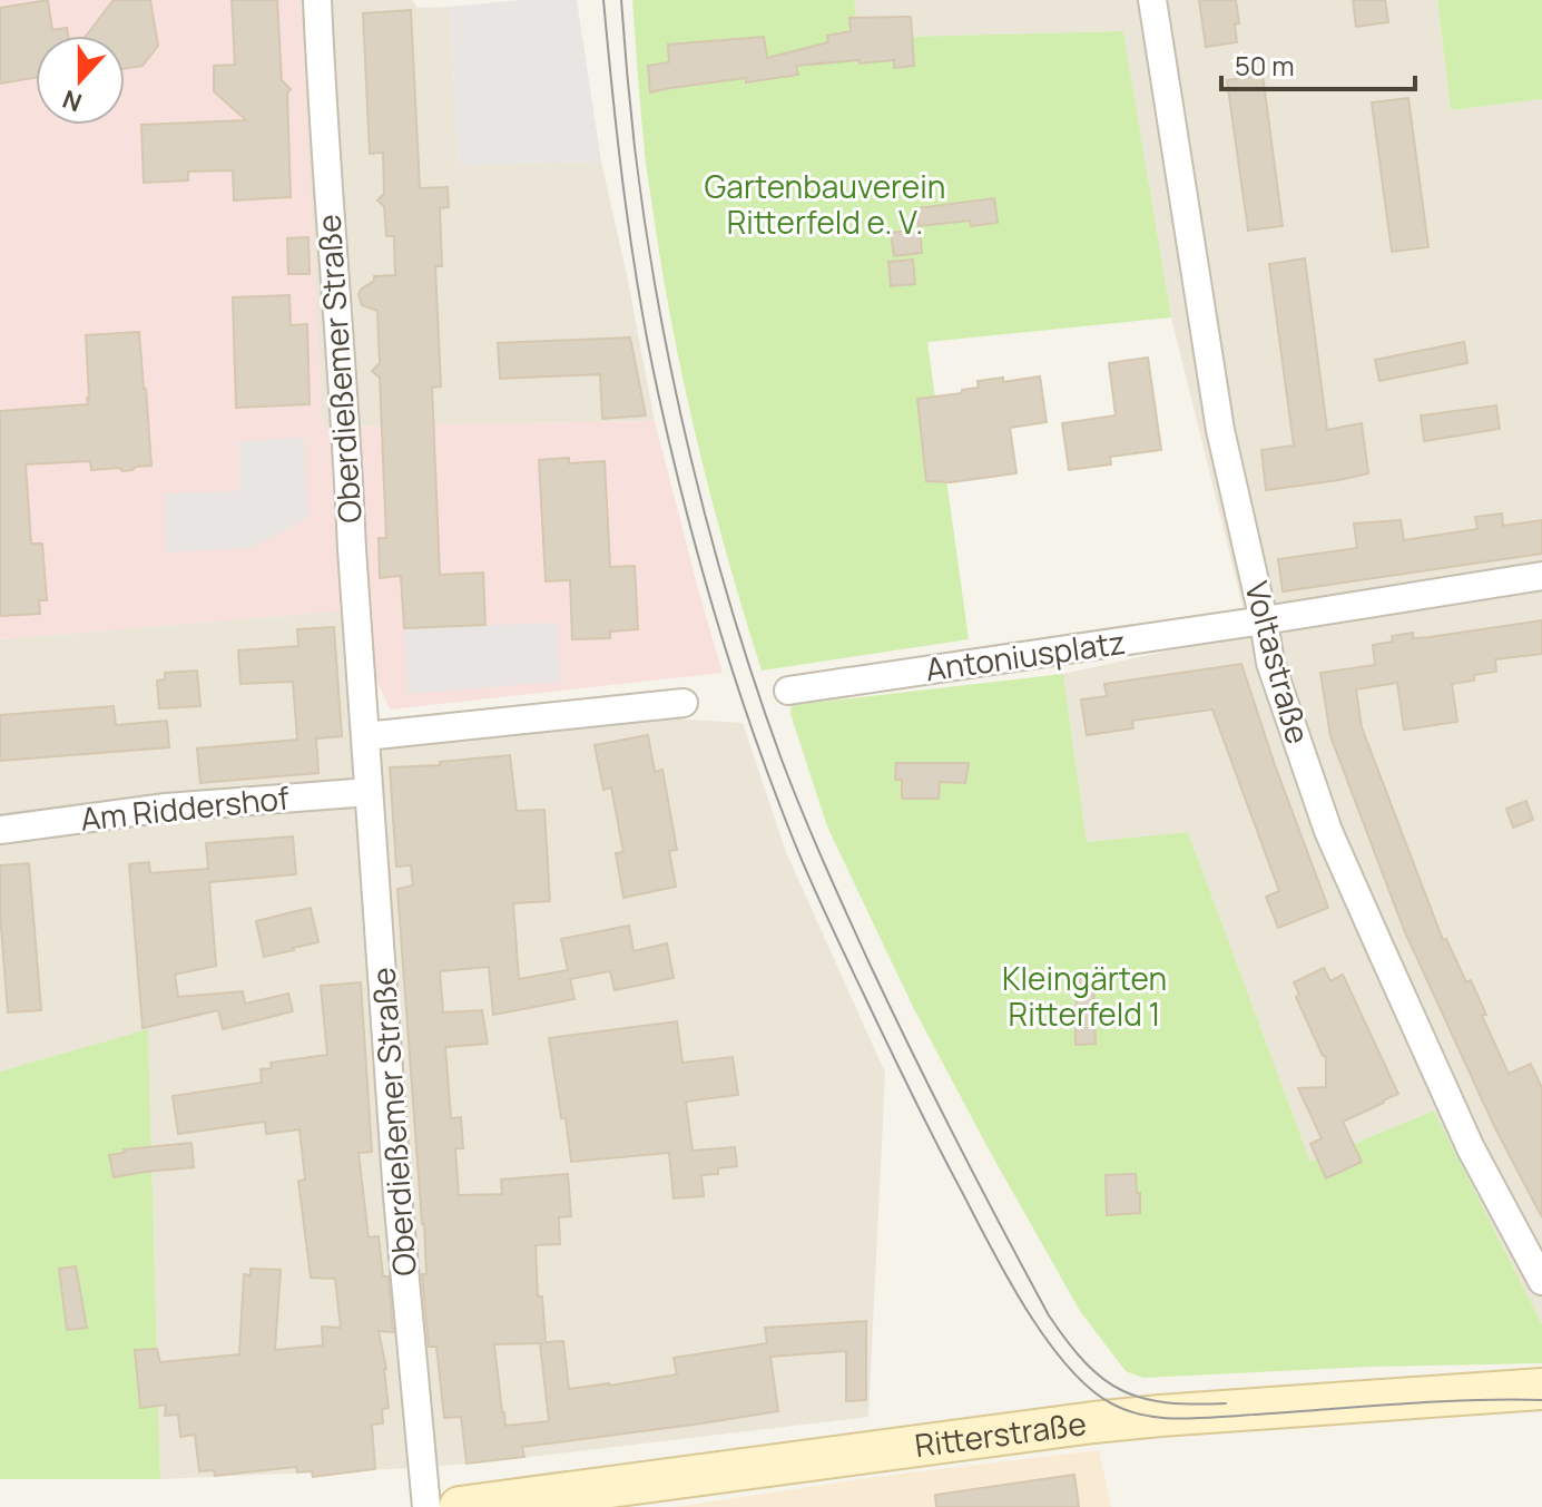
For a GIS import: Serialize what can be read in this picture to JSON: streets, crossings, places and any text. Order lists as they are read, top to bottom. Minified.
{"streets":{"main road":["Ritterstraße"],"street":["Oberdießemer Straße","Antoniusplatz","Voltastraße","Am Riddershof"]},"crossings":[["Oberdießemer Straße","Am Riddershof"],["Antoniusplatz","Voltastraße"]],"parks":["Gartenbauverein Ritterfeld e. V.","Kleingärten Ritterfeld 1"],"scale_bar":"50 m","north":"bottom"}
